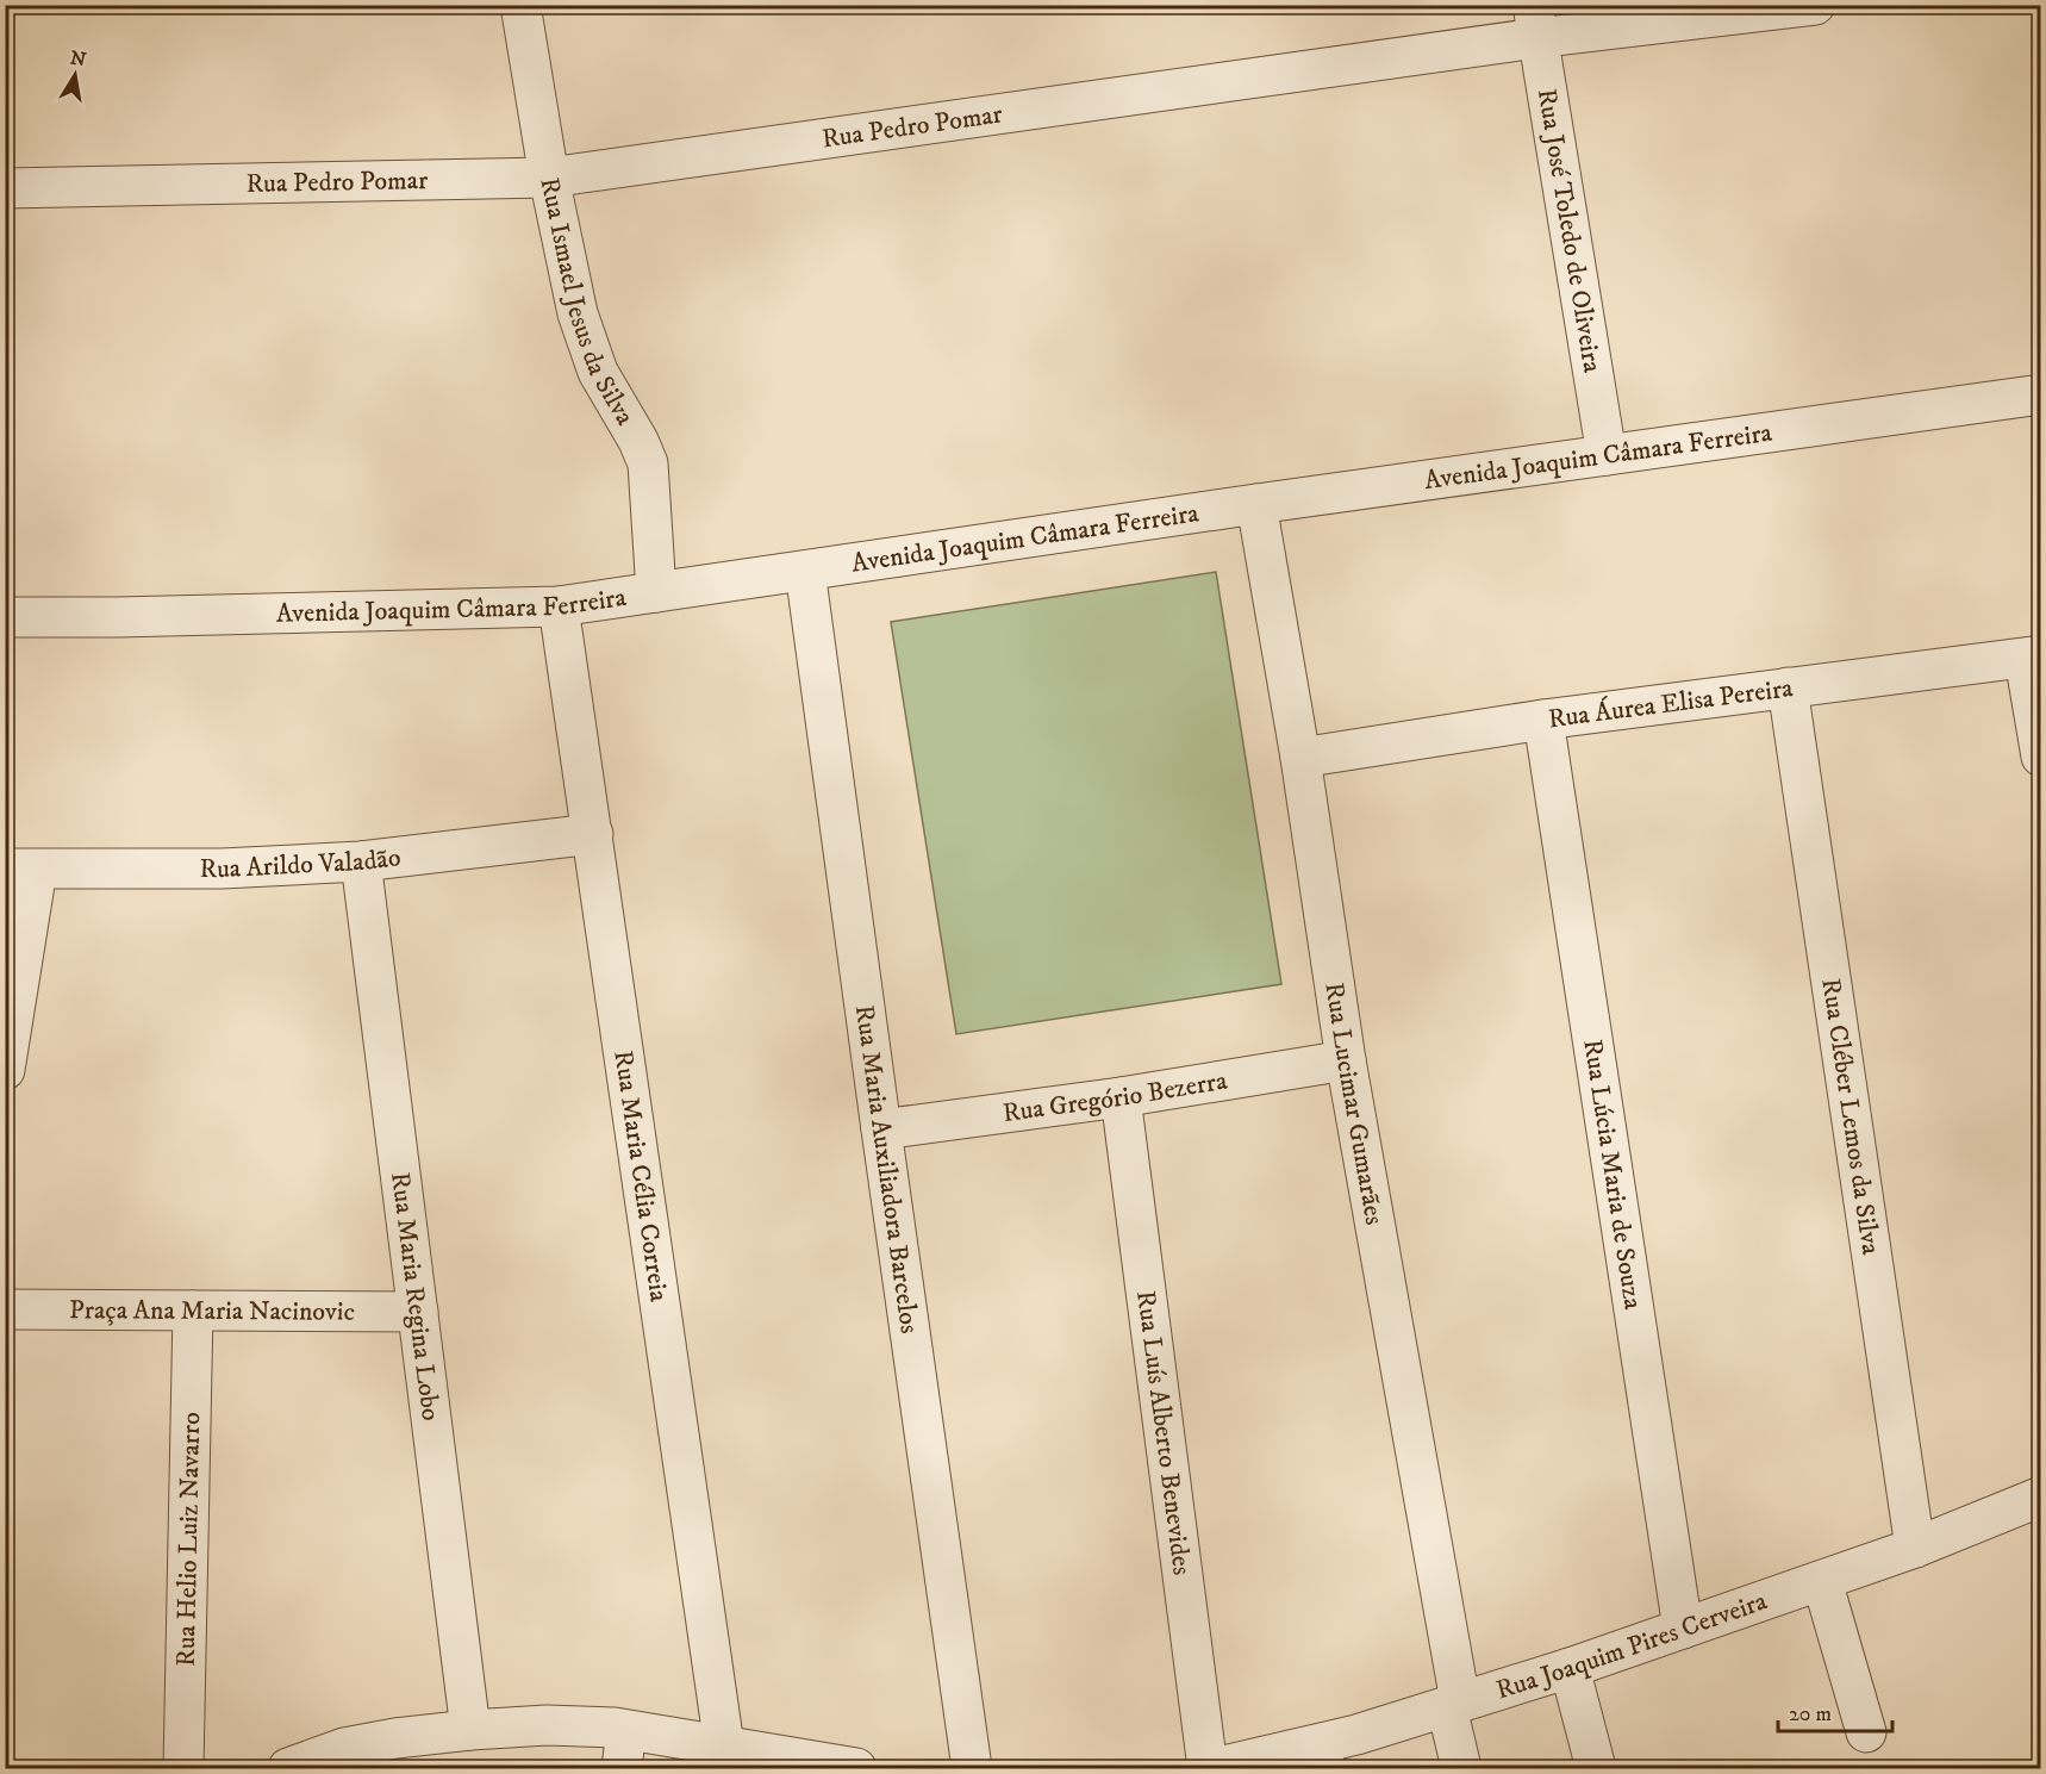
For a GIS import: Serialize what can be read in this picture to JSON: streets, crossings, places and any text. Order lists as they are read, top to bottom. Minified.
{"streets":{"street":["Rua Pedro Pomar","Rua José Toledo de Oliveira","Rua Ismael Jesus da Silva","Avenida Joaquim Câmara Ferreira","Rua Áurea Elisa Pereira","Rua Arildo Valadão","Rua Gregório Bezerra","Rua Lucimar Gumarães","Rua Cléber Lemos da Silva","Rua Maria Auxiliadora Barcelos","Rua Lúcia Maria de Souza","Rua Maria Célia Correia","Rua Maria Regina Lobo","Praça Ana Maria Nacinovic","Rua Luís Alberto Benevides","Rua Helio Luiz Navarro","Rua Joaquim Pires Cerveira"]},"crossings":[["Rua Pedro Pomar","Rua José Toledo de Oliveira"],["Rua Pedro Pomar","Rua Ismael Jesus da Silva"],["Rua José Toledo de Oliveira","Avenida Joaquim Câmara Ferreira"],["Rua Ismael Jesus da Silva","Avenida Joaquim Câmara Ferreira"],["Avenida Joaquim Câmara Ferreira","Rua Lucimar Gumarães"],["Avenida Joaquim Câmara Ferreira","Rua Maria Auxiliadora Barcelos"],["Avenida Joaquim Câmara Ferreira","Rua Maria Célia Correia"],["Rua Áurea Elisa Pereira","Rua Lucimar Gumarães"],["Rua Áurea Elisa Pereira","Rua Cléber Lemos da Silva"],["Rua Áurea Elisa Pereira","Rua Lúcia Maria de Souza"],["Rua Arildo Valadão","Rua Maria Célia Correia"],["Rua Arildo Valadão","Rua Maria Regina Lobo"],["Rua Gregório Bezerra","Rua Lucimar Gumarães"],["Rua Gregório Bezerra","Rua Maria Auxiliadora Barcelos"],["Rua Gregório Bezerra","Rua Luís Alberto Benevides"],["Rua Lucimar Gumarães","Rua Joaquim Pires Cerveira"],["Rua Cléber Lemos da Silva","Rua Joaquim Pires Cerveira"],["Rua Lúcia Maria de Souza","Rua Joaquim Pires Cerveira"],["Rua Maria Regina Lobo","Praça Ana Maria Nacinovic"],["Praça Ana Maria Nacinovic","Rua Helio Luiz Navarro"],["Rua Luís Alberto Benevides","Rua Joaquim Pires Cerveira"]],"scale_bar":"20 m","north":"top"}
